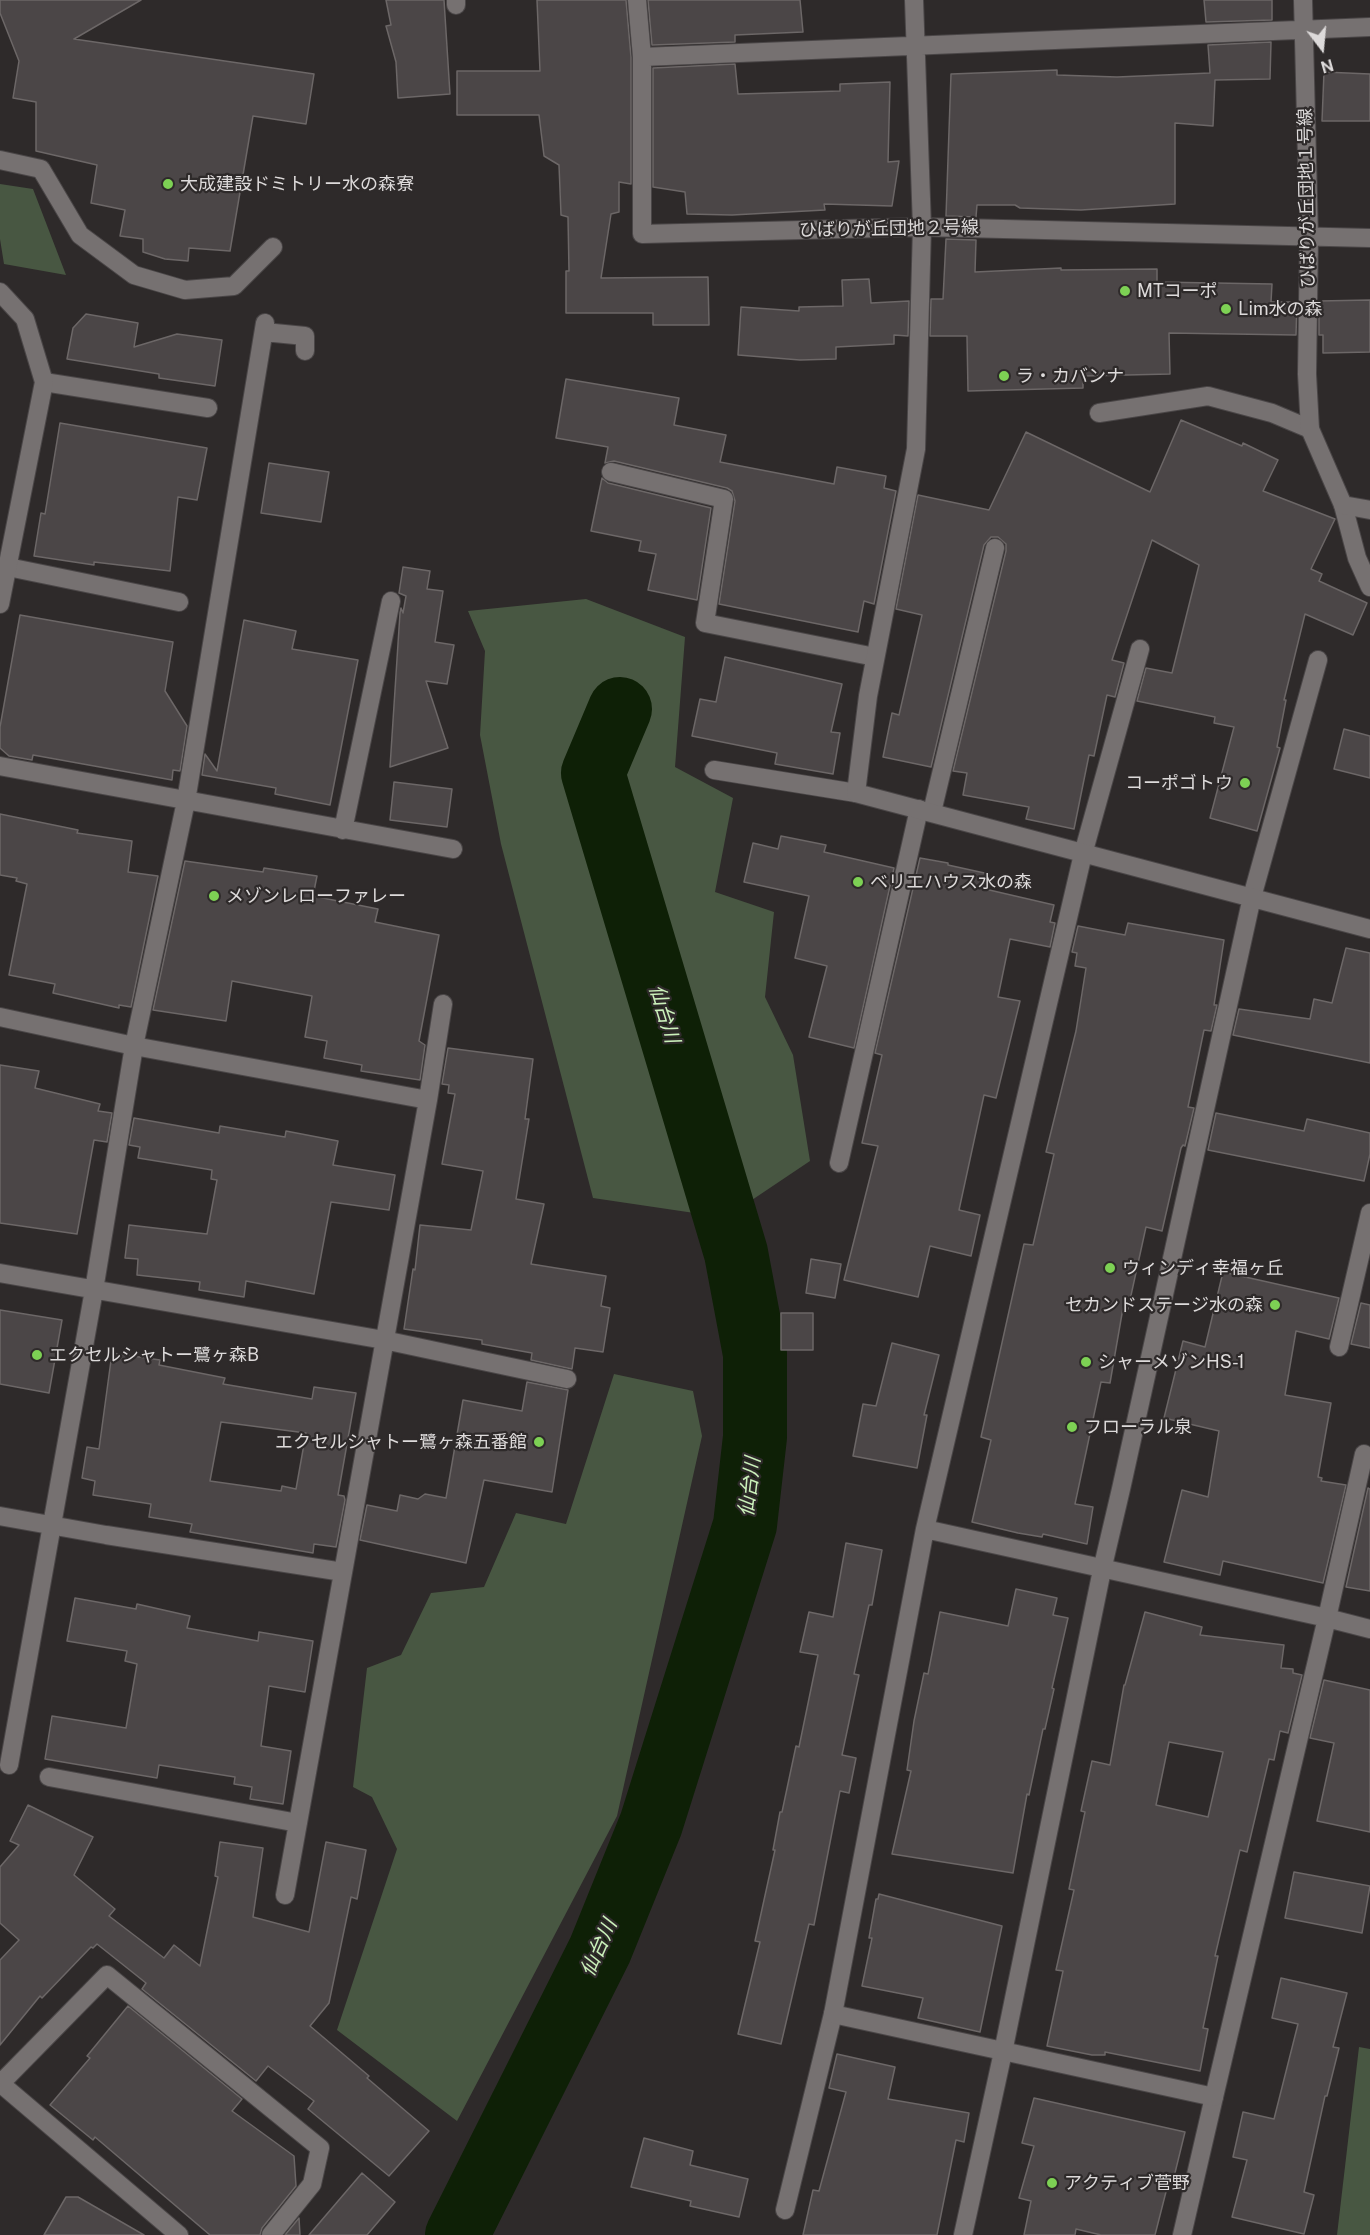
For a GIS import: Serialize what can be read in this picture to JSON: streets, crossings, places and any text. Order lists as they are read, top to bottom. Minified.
{"streets":{"street":["ひばりが丘団地１号線","ひばりが丘団地２号線"]},"crossings":[["ひばりが丘団地１号線","ひばりが丘団地２号線"]],"water":["仙台川"],"places":["大成建設ドミトリー水の森寮","MTコーポ","Lim水の森","ラ・カバンナ","コーポゴトウ","ベリエハウス水の森","メゾンレローファレー","ウィンディ幸福ヶ丘","セカンドステージ水の森","エクセルシャトー鷺ヶ森B","シャーメゾンHS-1","フローラル泉","エクセルシャトー鷺ヶ森五番館","アクティブ菅野"],"north":"bottom"}
